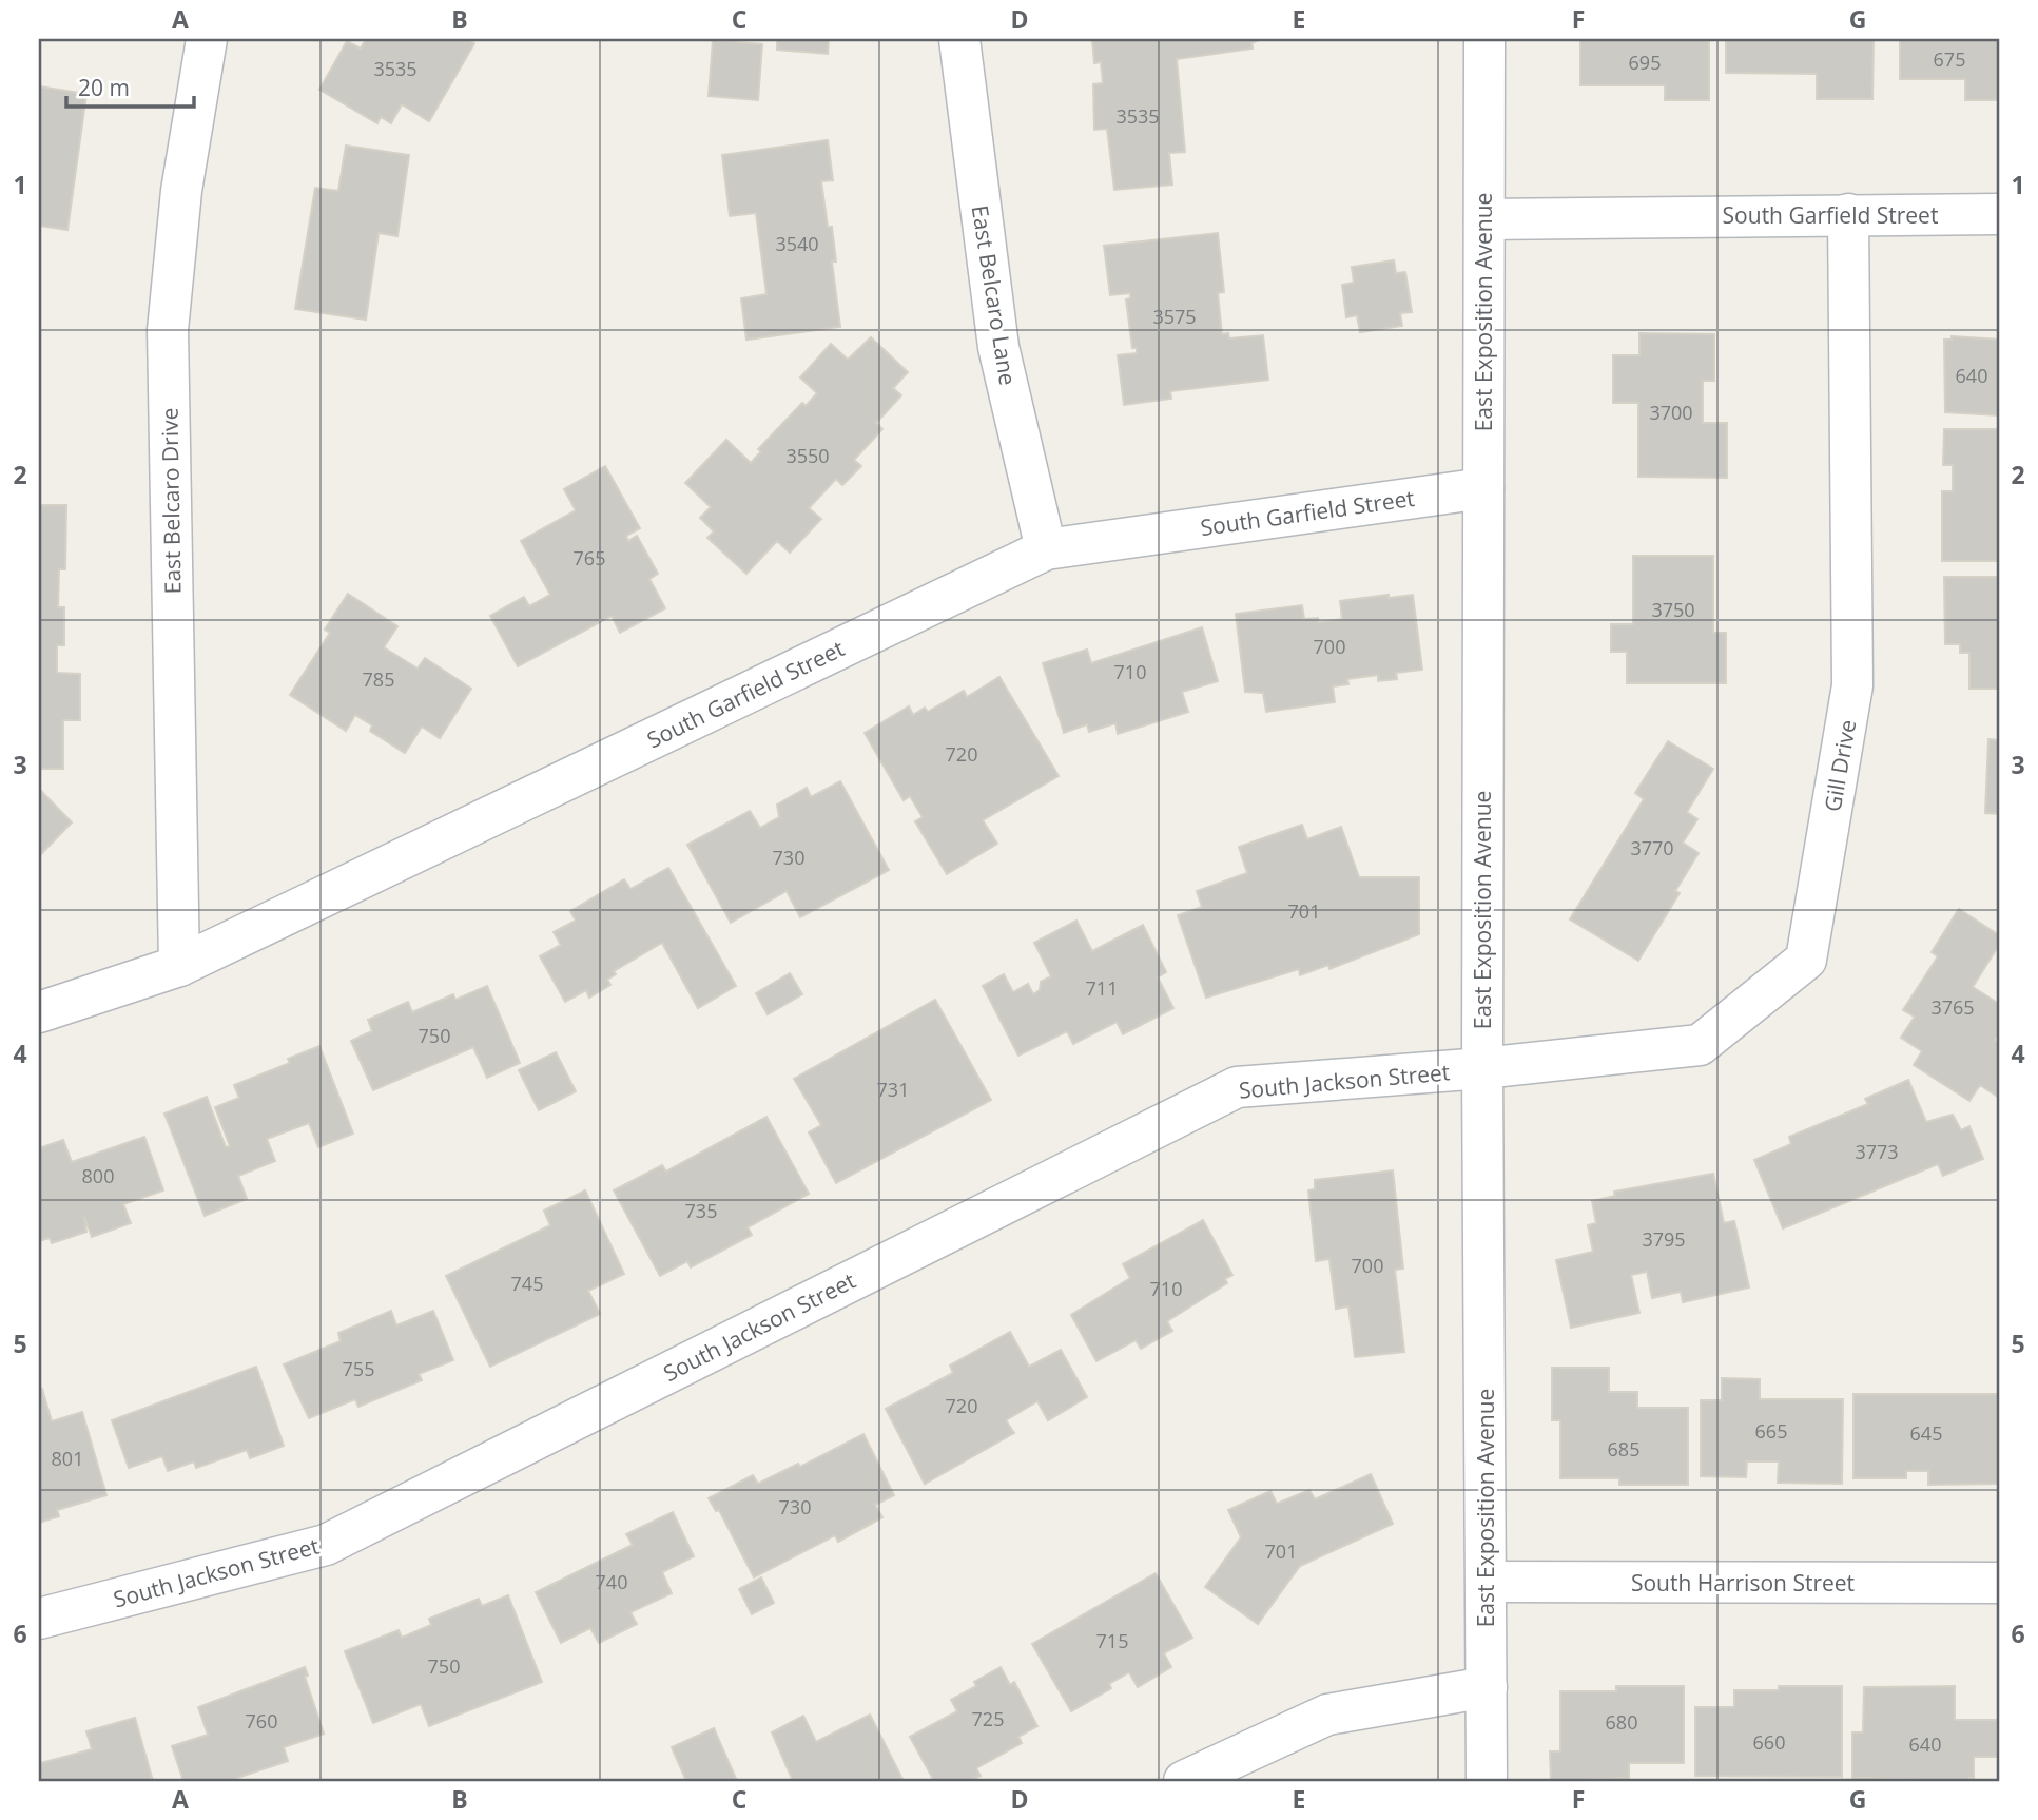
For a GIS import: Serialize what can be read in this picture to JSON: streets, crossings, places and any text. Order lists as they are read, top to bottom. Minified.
{"streets":{"street":["South Garfield Street","East Belcaro Lane","East Exposition Avenue","East Belcaro Drive","Gill Drive","South Jackson Street","South Harrison Street"]},"crossings":[["South Garfield Street","East Belcaro Lane"],["South Garfield Street","East Exposition Avenue"],["South Garfield Street","East Belcaro Drive"],["South Garfield Street","Gill Drive"],["East Exposition Avenue","Gill Drive"],["East Exposition Avenue","South Jackson Street"],["East Exposition Avenue","South Harrison Street"],["Gill Drive","South Jackson Street"]],"house_numbers":["675","695","3535","3535","3540","3575","640","3700","3550","765","3750","700","710","785","720","3770","730","701","711","3765","750","731","3773","800","735","3795","700","745","710","755","720","665","645","685","801","730","701","740","715","750","725","760","680","660","640"],"scale_bar":"20 m","grid":{"columns":["A","B","C","D","E","F","G"],"rows":["1","2","3","4","5","6"]}}
